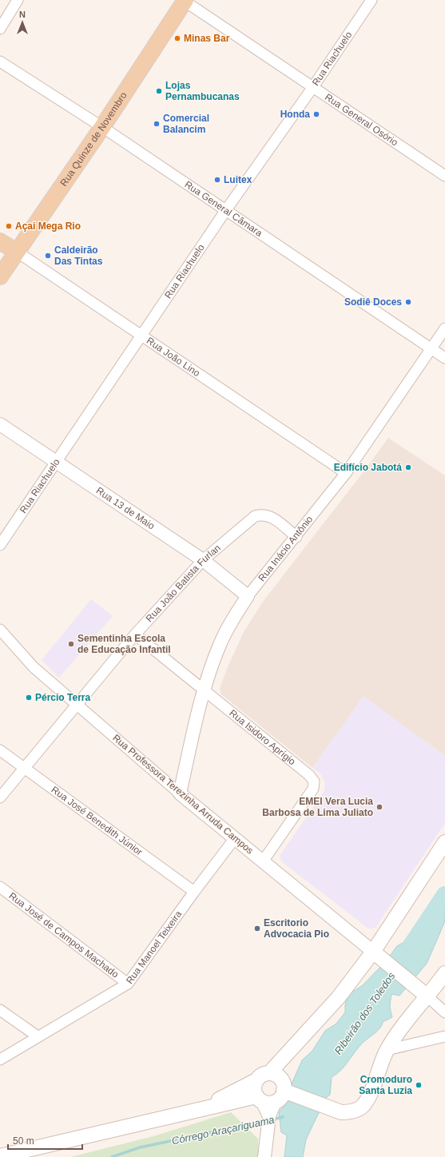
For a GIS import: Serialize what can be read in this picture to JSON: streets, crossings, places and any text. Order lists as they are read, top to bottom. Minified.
{"streets":{"main road":["Rua Quinze de Novembro","Rua João Lino"],"street":["Rua Riachuelo","Rua General Osório","Rua General Câmara","Rua 13 de Maio","Rua Inácio Antônio","Rua João Batista Furlan","Rua Isidoro Aprígio","Rua Professora Terezinha Arruda Campos","Rua José Benedith Júnior","Rua José de Campos Machado","Rua Manoel Teixeira"]},"crossings":[["Rua Riachuelo","Rua General Osório"],["Rua Riachuelo","Rua General Câmara"],["Rua Riachuelo","Rua João Lino"],["Rua Riachuelo","Rua 13 de Maio"],["Rua General Osório","Rua Quinze de Novembro"],["Rua Quinze de Novembro","Rua General Câmara"],["Rua Quinze de Novembro","Rua João Lino"],["Rua General Câmara","Rua Inácio Antônio"],["Rua João Lino","Rua Inácio Antônio"],["Rua 13 de Maio","Rua Inácio Antônio"],["Rua 13 de Maio","Rua João Batista Furlan"],["Rua Inácio Antônio","Rua João Batista Furlan"],["Rua Inácio Antônio","Rua Isidoro Aprígio"],["Rua Inácio Antônio","Rua Professora Terezinha Arruda Campos"],["Rua João Batista Furlan","Rua Isidoro Aprígio"],["Rua João Batista Furlan","Rua Professora Terezinha Arruda Campos"],["Rua João Batista Furlan","Rua José Benedith Júnior"],["Rua Isidoro Aprígio","Rua Professora Terezinha Arruda Campos"],["Rua Professora Terezinha Arruda Campos","Rua Manoel Teixeira"],["Rua José Benedith Júnior","Rua Manoel Teixeira"],["Rua José de Campos Machado","Rua Manoel Teixeira"]],"water":["Ribeirão dos Toledos","Córrego Araçariguama"],"places":["Minas Bar","Lojas Pernambucanas","Honda","Comercial Balancim","Luitex","Açai Mega Rio","Caldeirão Das Tintas","Sodiê Doces","Edifício Jabotá","Sementinha Escola de Educação Infantil","Pércio Terra","EMEI Vera Lucia Barbosa de Lima Juliato","Escritorio Advocacia Pio","Cromoduro Santa Luzia"],"scale_bar":"50 m","north":"top"}
